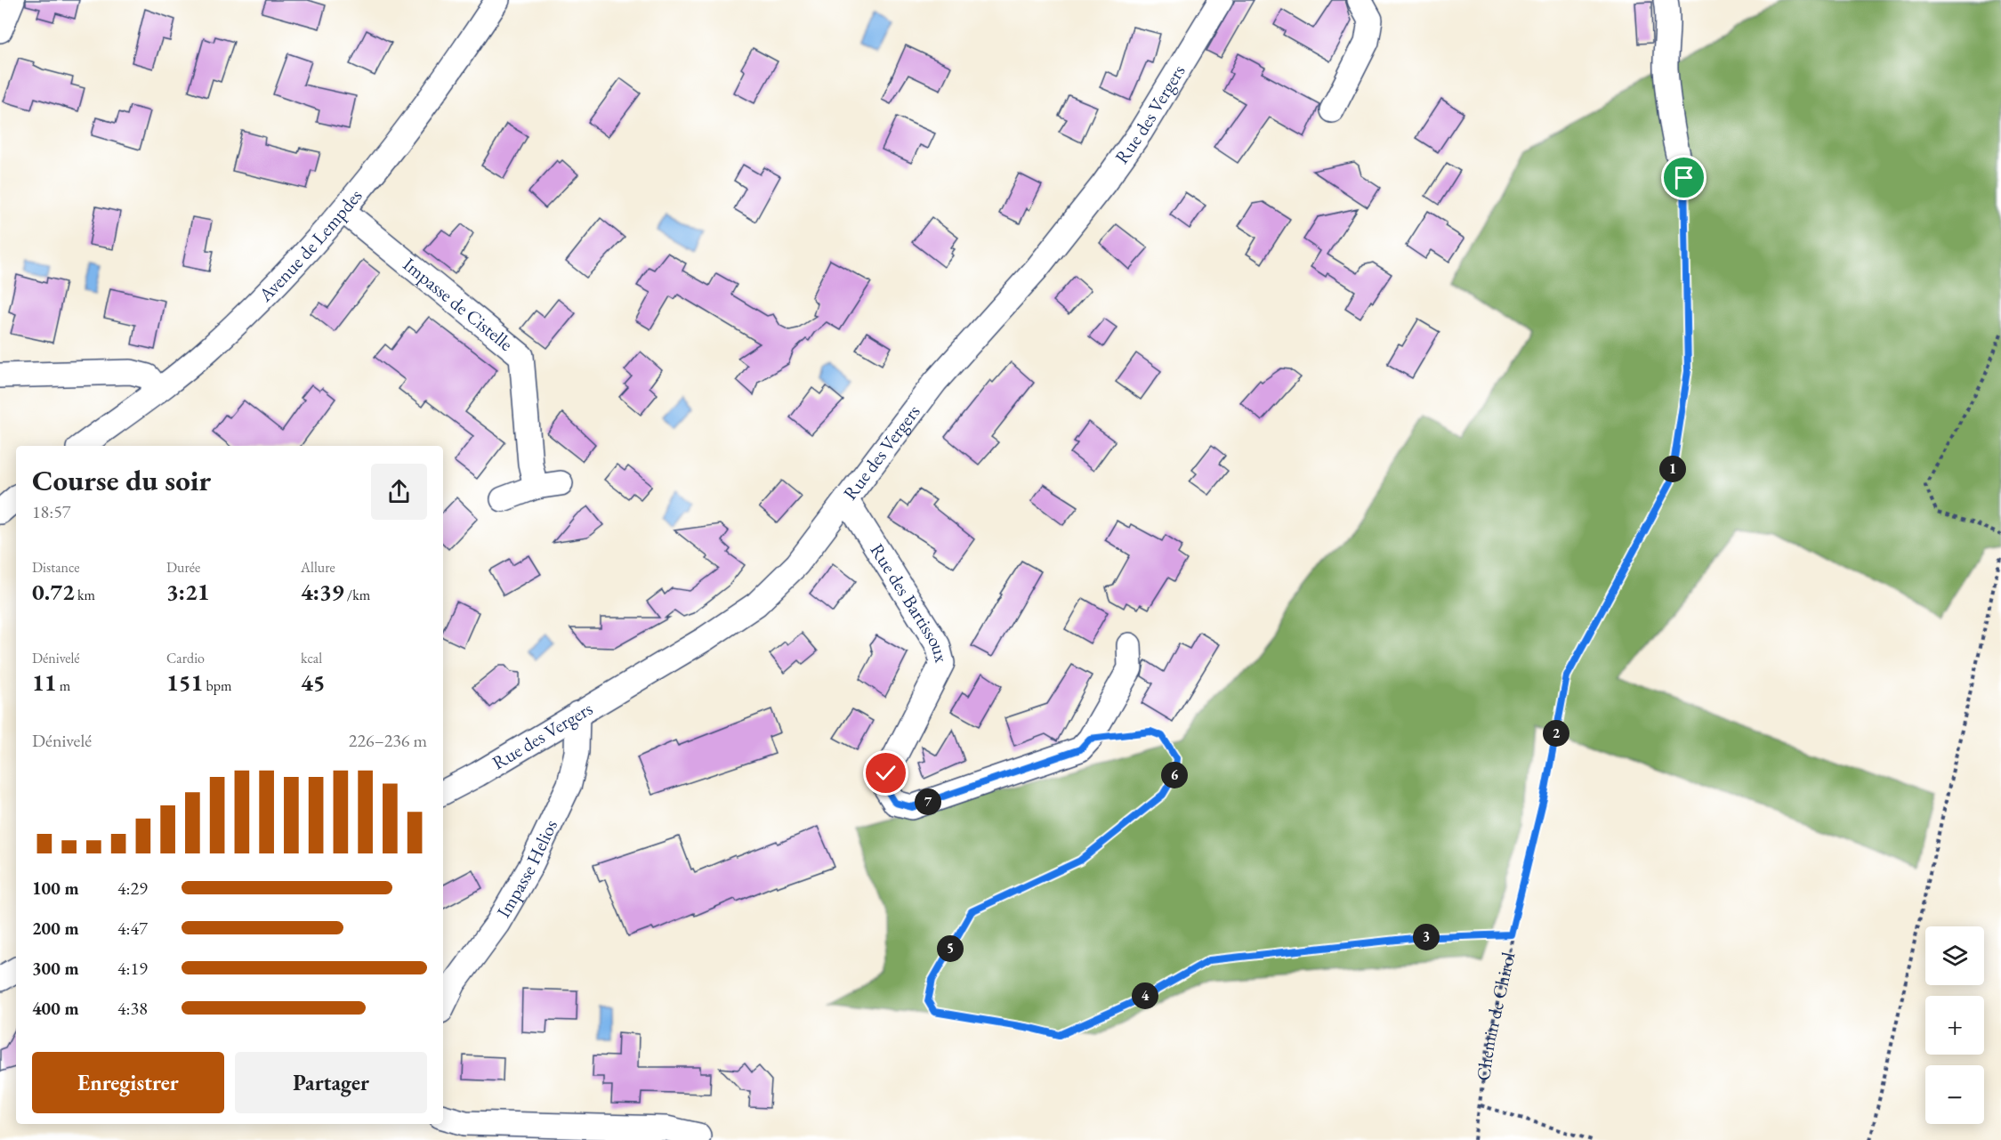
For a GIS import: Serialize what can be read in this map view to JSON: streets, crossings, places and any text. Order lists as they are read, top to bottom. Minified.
{"streets":{"street":["Rue des Vergers","Avenue de Lempdes","Impasse de Cistelle","Rue des Bartissoux","Impasse Helios"],"path":["Chemin de Chirol"]},"crossings":[["Rue des Vergers","Rue des Bartissoux"],["Rue des Vergers","Impasse Helios"],["Avenue de Lempdes","Impasse de Cistelle"]],"page":{"heading":["Course du soir","18:57"],"pins":["1","2","6","7","3","5","4"],"stats":[["Distance","0.72 km"],["Durée","3:21"],["Allure","4:39 /km"],["Dénivelé","11 m"],["Cardio","151 bpm"],["kcal","45"]],"chart":["Dénivelé","226–236 m"],"list":[{"name":"100 m","note":"4:29"},{"name":"200 m","note":"4:47"},{"name":"300 m","note":"4:19"},{"name":"400 m","note":"4:38"}],"map_buttons":["+","−"],"buttons":["Enregistrer","Partager"]}}
